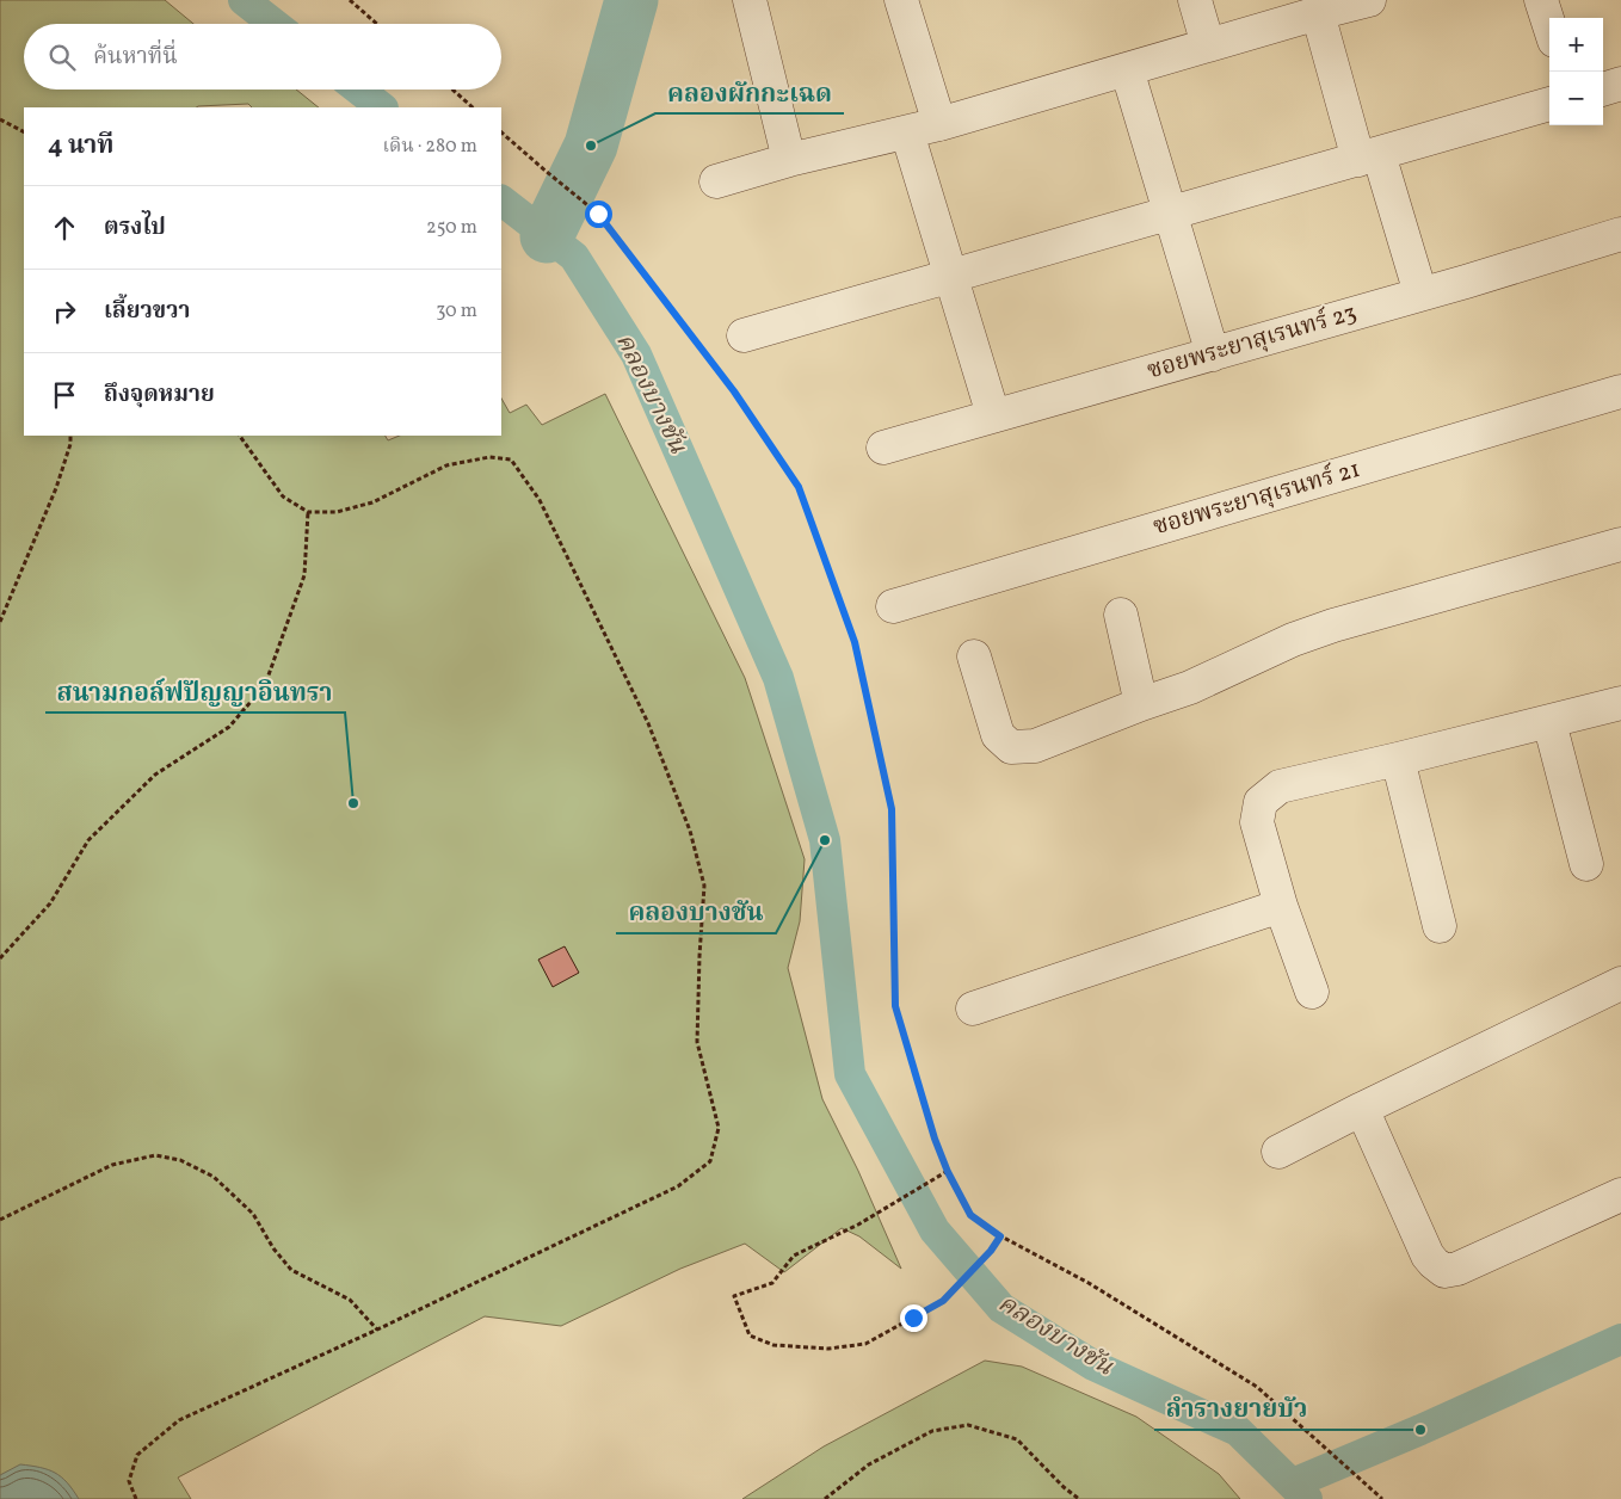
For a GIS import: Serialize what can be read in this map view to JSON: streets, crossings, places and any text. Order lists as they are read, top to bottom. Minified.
{"streets":{"street":["ซอยพระยาสุเรนทร์ 23","ซอยพระยาสุเรนทร์ 21"]},"water":["คลองบางชัน"],"places":["คลองผักกะเฉด","สนามกอล์ฟปัญญาอินทรา","คลองบางชัน","ลำรางยายบัว"],"page":{"map_buttons":["+","−"],"search":"ค้นหาที่นี่","heading":["4 นาที","เดิน · 280 m"],"list":[["ตรงไป","250 m"],["เลี้ยวขวา","30 m"],"ถึงจุดหมาย"]}}
